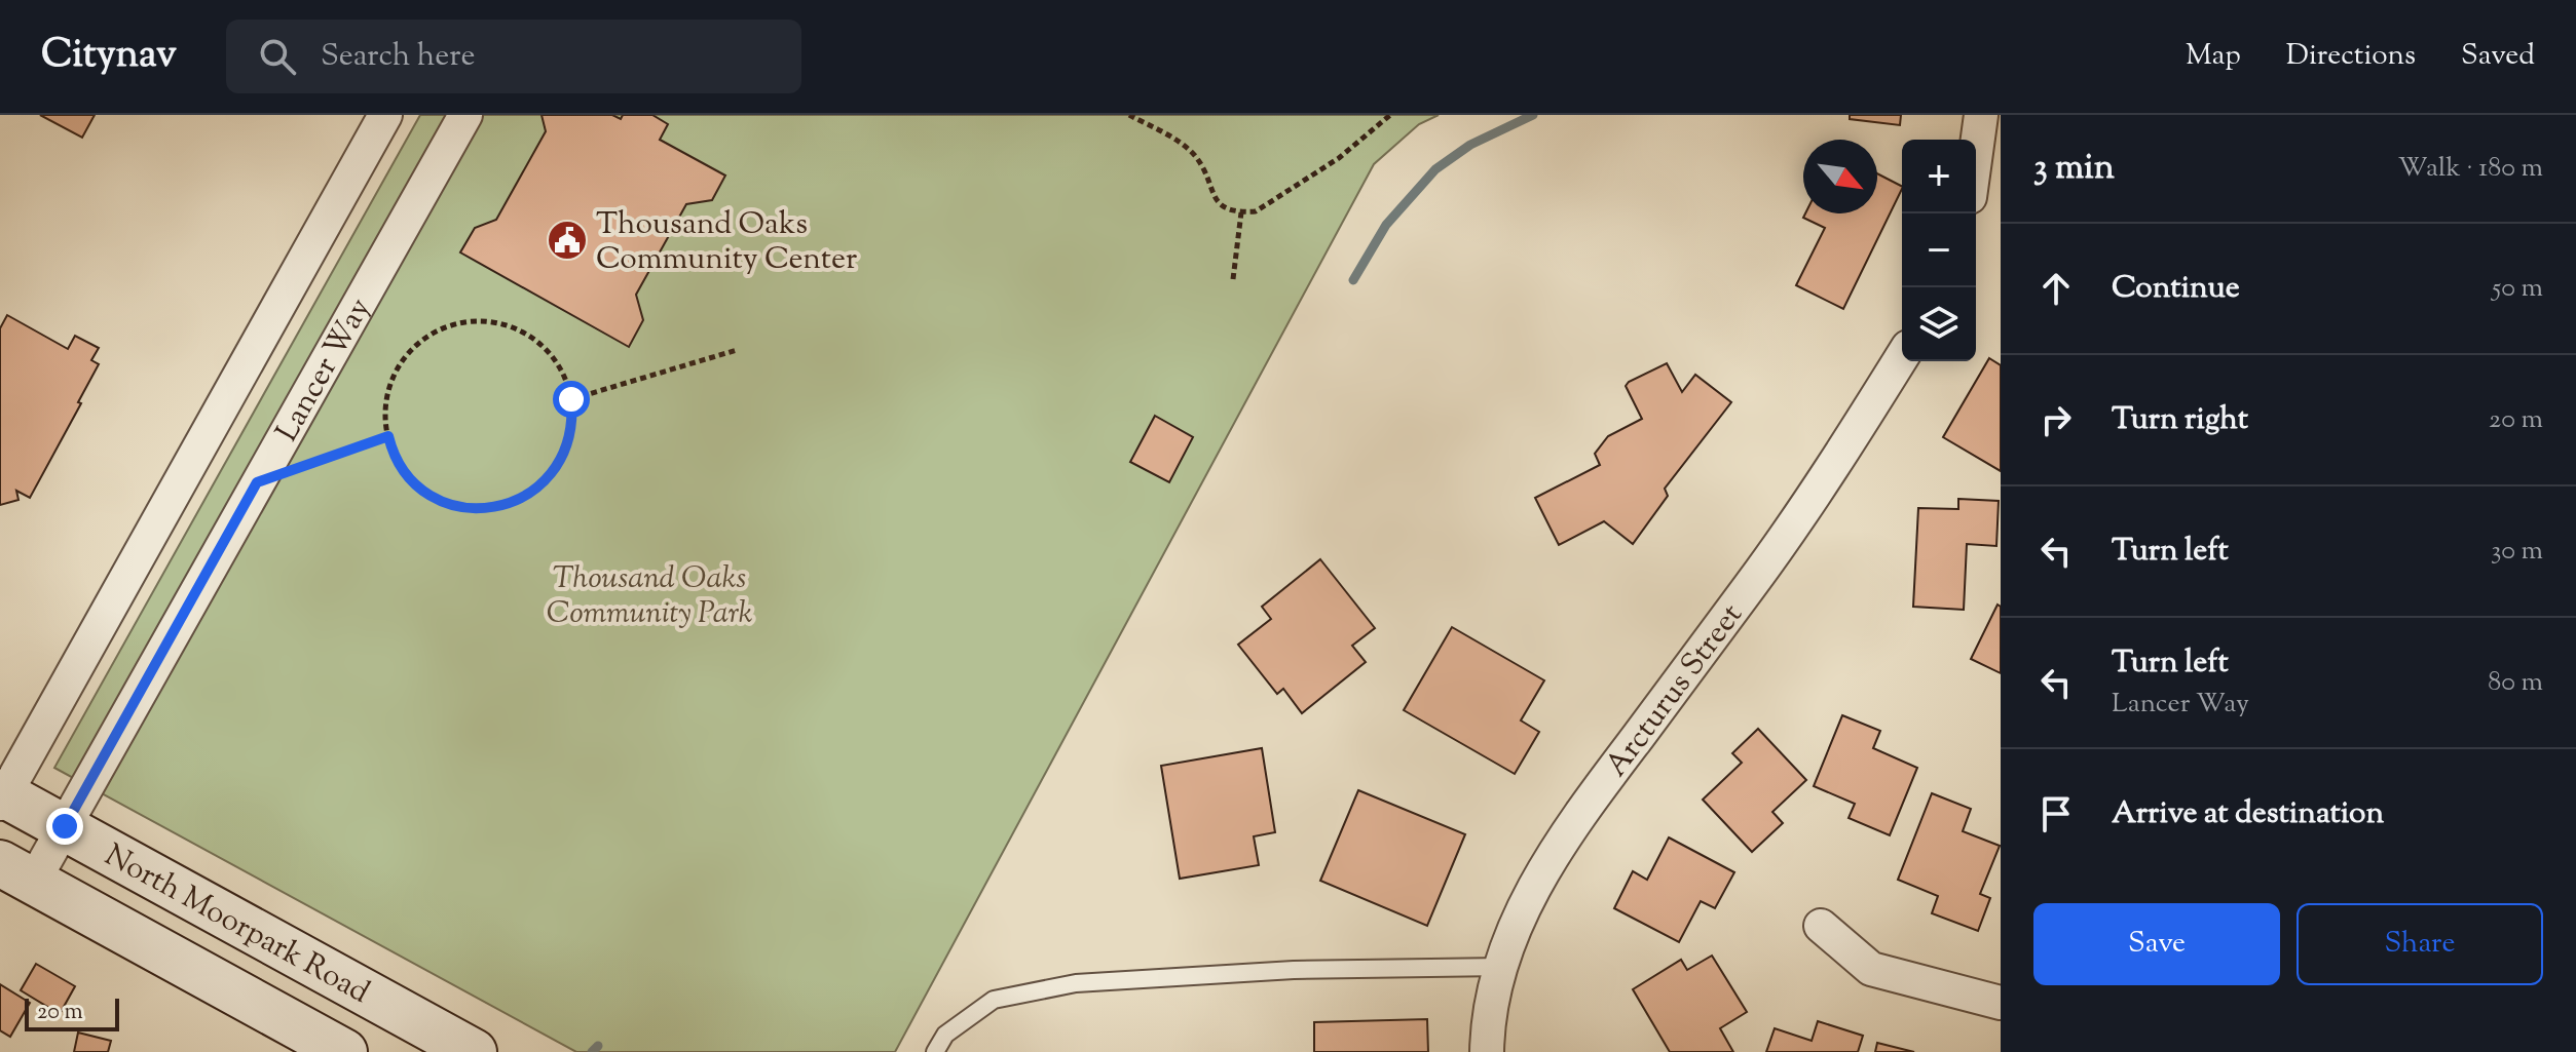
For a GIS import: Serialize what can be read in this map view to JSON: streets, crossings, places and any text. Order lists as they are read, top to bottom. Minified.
{"streets":{"main road":["North Moorpark Road"],"street":["Lancer Way","Arcturus Street"]},"crossings":[["Lancer Way","North Moorpark Road"]],"parks":["Thousand Oaks Community Park"],"places":{"public building":["Thousand Oaks Community Center"]},"scale_bar":"20 m","north":"bottom right","page":{"header":"Citynav","search":"Search here","nav":["Map","Directions","Saved"],"heading":["3 min","Walk · 180 m"],"map_buttons":["+","−"],"list":[["Continue","50 m"],["Turn right","20 m"],["Turn left","30 m"],["Turn left","Lancer Way","80 m"],"Arrive at destination"],"buttons":["Save","Share"],"scale":"20 m"}}
